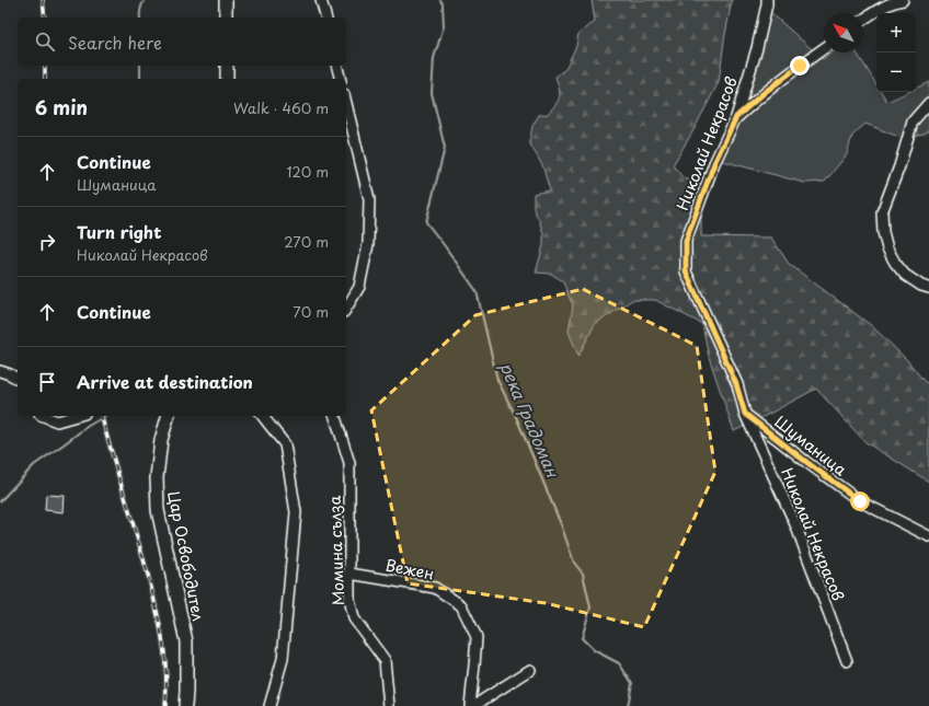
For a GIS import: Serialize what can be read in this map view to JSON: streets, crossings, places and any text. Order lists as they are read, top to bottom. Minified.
{"streets":{"street":["Николай Некрасов","Шуманица","Момина сълза","Цар Освободител","Вежен"]},"crossings":[["Николай Некрасов","Шуманица"],["Момина сълза","Вежен"]],"water":["река Градоман"],"north":"top left","page":{"map_buttons":["+","−"],"search":"Search here","heading":["6 min","Walk · 460 m"],"list":[["Continue","Шуманица","120 m"],["Turn right","Николай Некрасов","270 m"],["Continue","70 m"],"Arrive at destination"]}}
